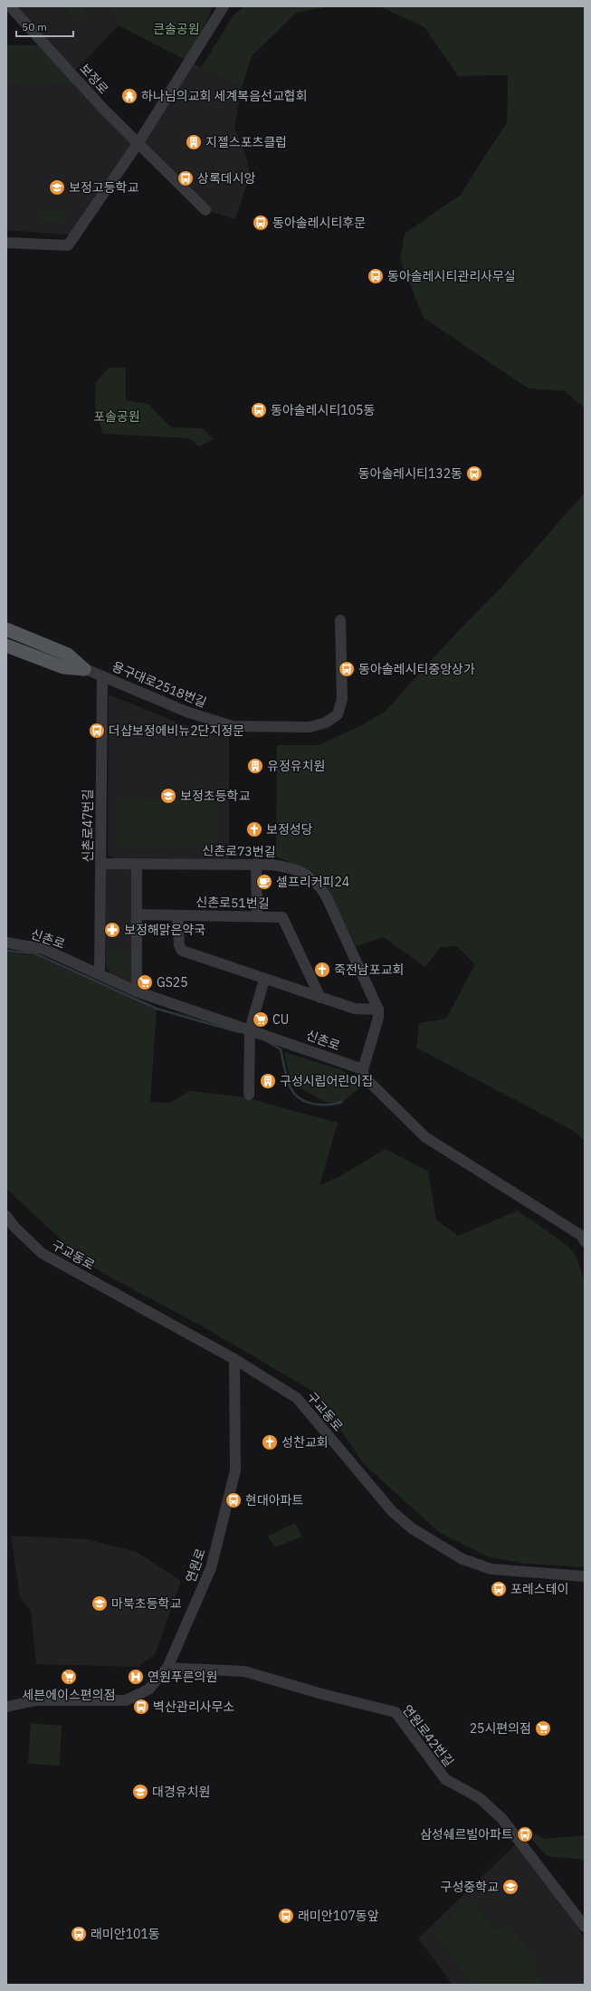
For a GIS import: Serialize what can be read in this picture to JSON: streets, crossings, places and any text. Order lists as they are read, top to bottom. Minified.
{"streets":{"street":["보정로","용구대로2518번길","신촌로47번길","신촌로73번길","신촌로51번길","신촌로","구교동로","연원로","연원로42번길"]},"crossings":[["용구대로2518번길","신촌로47번길"],["신촌로47번길","신촌로73번길"],["신촌로47번길","신촌로"],["구교동로","연원로"],["연원로","연원로42번길"]],"parks":["큰솔공원","포솔공원"],"places":{"temple":["하나님의교회 세계복음선교협회"],"building":["지젤스포츠클럽","유정유치원","구성시립어린이집"],"bus stop":["상록데시앙","동아솔레시티후문","동아솔레시티관리사무실","동아솔레시티105동","동아솔레시티132동","동아솔레시티중앙상가","더샵보정에비뉴2단지정문","현대아파트","포레스테이","벽산관리사무소","삼성쉐르빌아파트","래미안107동앞","래미안101동"],"school or university":["보정고등학교","보정초등학교","마북초등학교","대경유치원","구성중학교"],"church":["보정성당","죽전남포교회","성찬교회"],"cafe":["셀프리커피24"],"pharmacy":["보정해맑은약국"],"supermarket":["GS25","CU","세븐에이스편의점","25시편의점"],"hospital":["연원푸른의원"]},"scale_bar":"50 m"}
